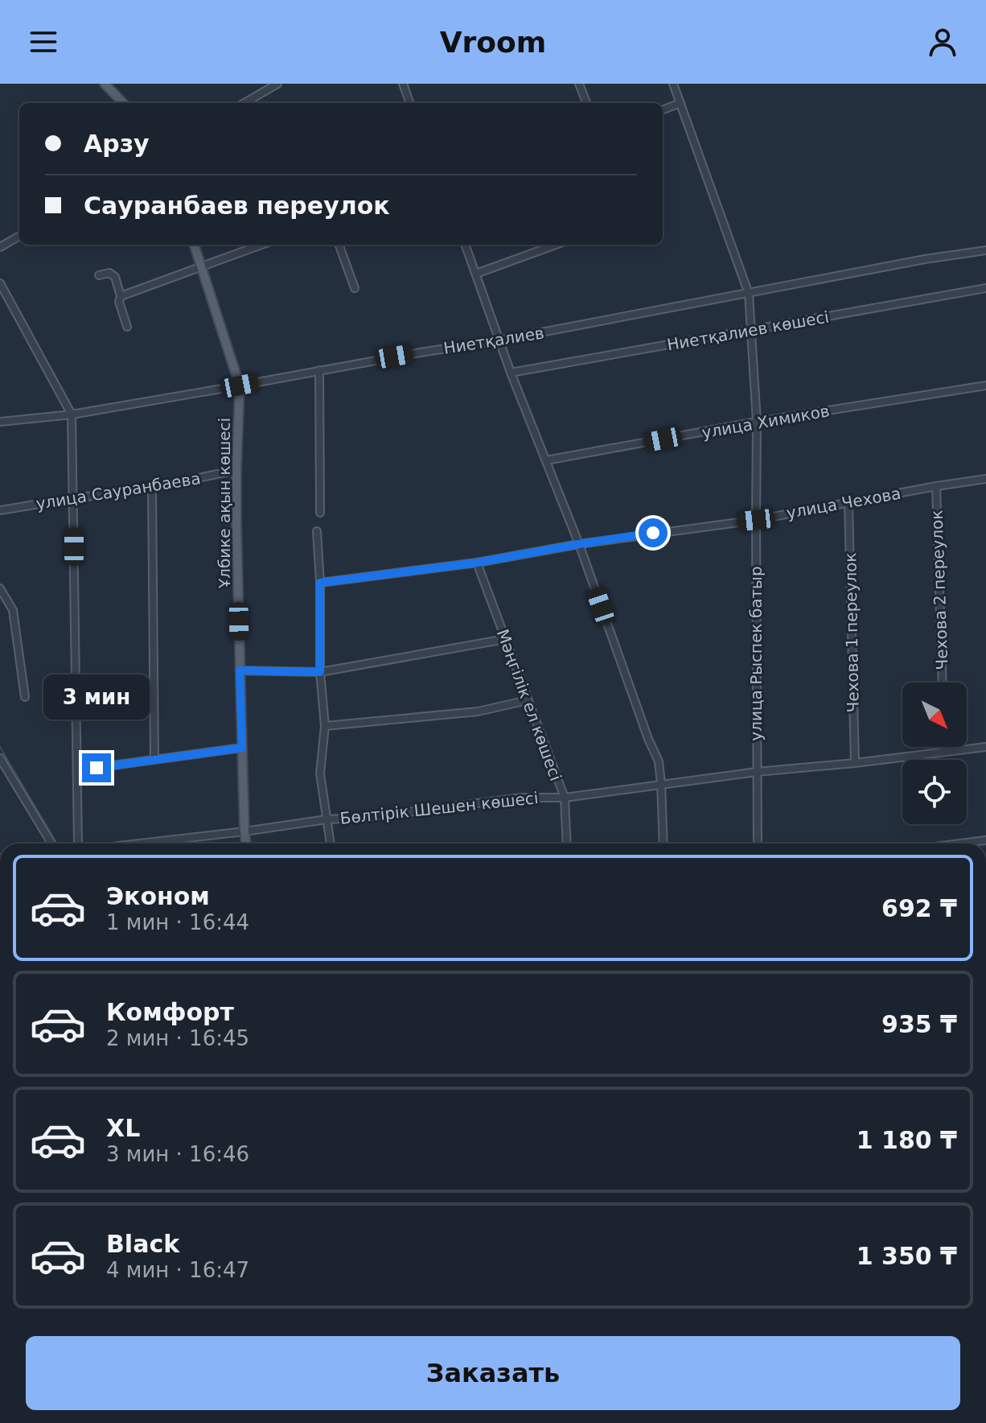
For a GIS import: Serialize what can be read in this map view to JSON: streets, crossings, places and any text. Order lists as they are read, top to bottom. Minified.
{"streets":{"main road":["Ұлбике ақын көшесі"],"street":["Ниетқалиев көшесі","Ниетқалиев","улица Химиков","улица Сауранбаева","улица Чехова","Чехова 2 переулок","Чехова 1 переулок","улица Рыспек батыр","Мәңгілік ел көшесі","Бөлтірік Шешен көшесі"]},"crossings":[["Ниетқалиев көшесі","улица Рыспек батыр"],["Ниетқалиев","Ұлбике ақын көшесі"],["Ниетқалиев","улица Рыспек батыр"],["улица Химиков","улица Рыспек батыр"],["улица Сауранбаева","Ұлбике ақын көшесі"],["Ұлбике ақын көшесі","Бөлтірік Шешен көшесі"],["улица Чехова","Чехова 2 переулок"],["улица Чехова","Чехова 1 переулок"],["улица Чехова","улица Рыспек батыр"],["улица Чехова","Мәңгілік ел көшесі"],["Чехова 1 переулок","Бөлтірік Шешен көшесі"],["улица Рыспек батыр","Бөлтірік Шешен көшесі"],["Мәңгілік ел көшесі","Бөлтірік Шешен көшесі"]],"north":"bottom right","page":{"header":"Vroom","banner":["Арзу","Сауранбаев переулок"],"bubble":"3 мин","list":[{"name":"Эконом","note":"1 мин · 16:44","value":"692 ₸"},{"name":"Комфорт","note":"2 мин · 16:45","value":"935 ₸"},{"name":"XL","note":"3 мин · 16:46","value":"1 180 ₸"},{"name":"Black","note":"4 мин · 16:47","value":"1 350 ₸"}],"buttons":"Заказать"}}
